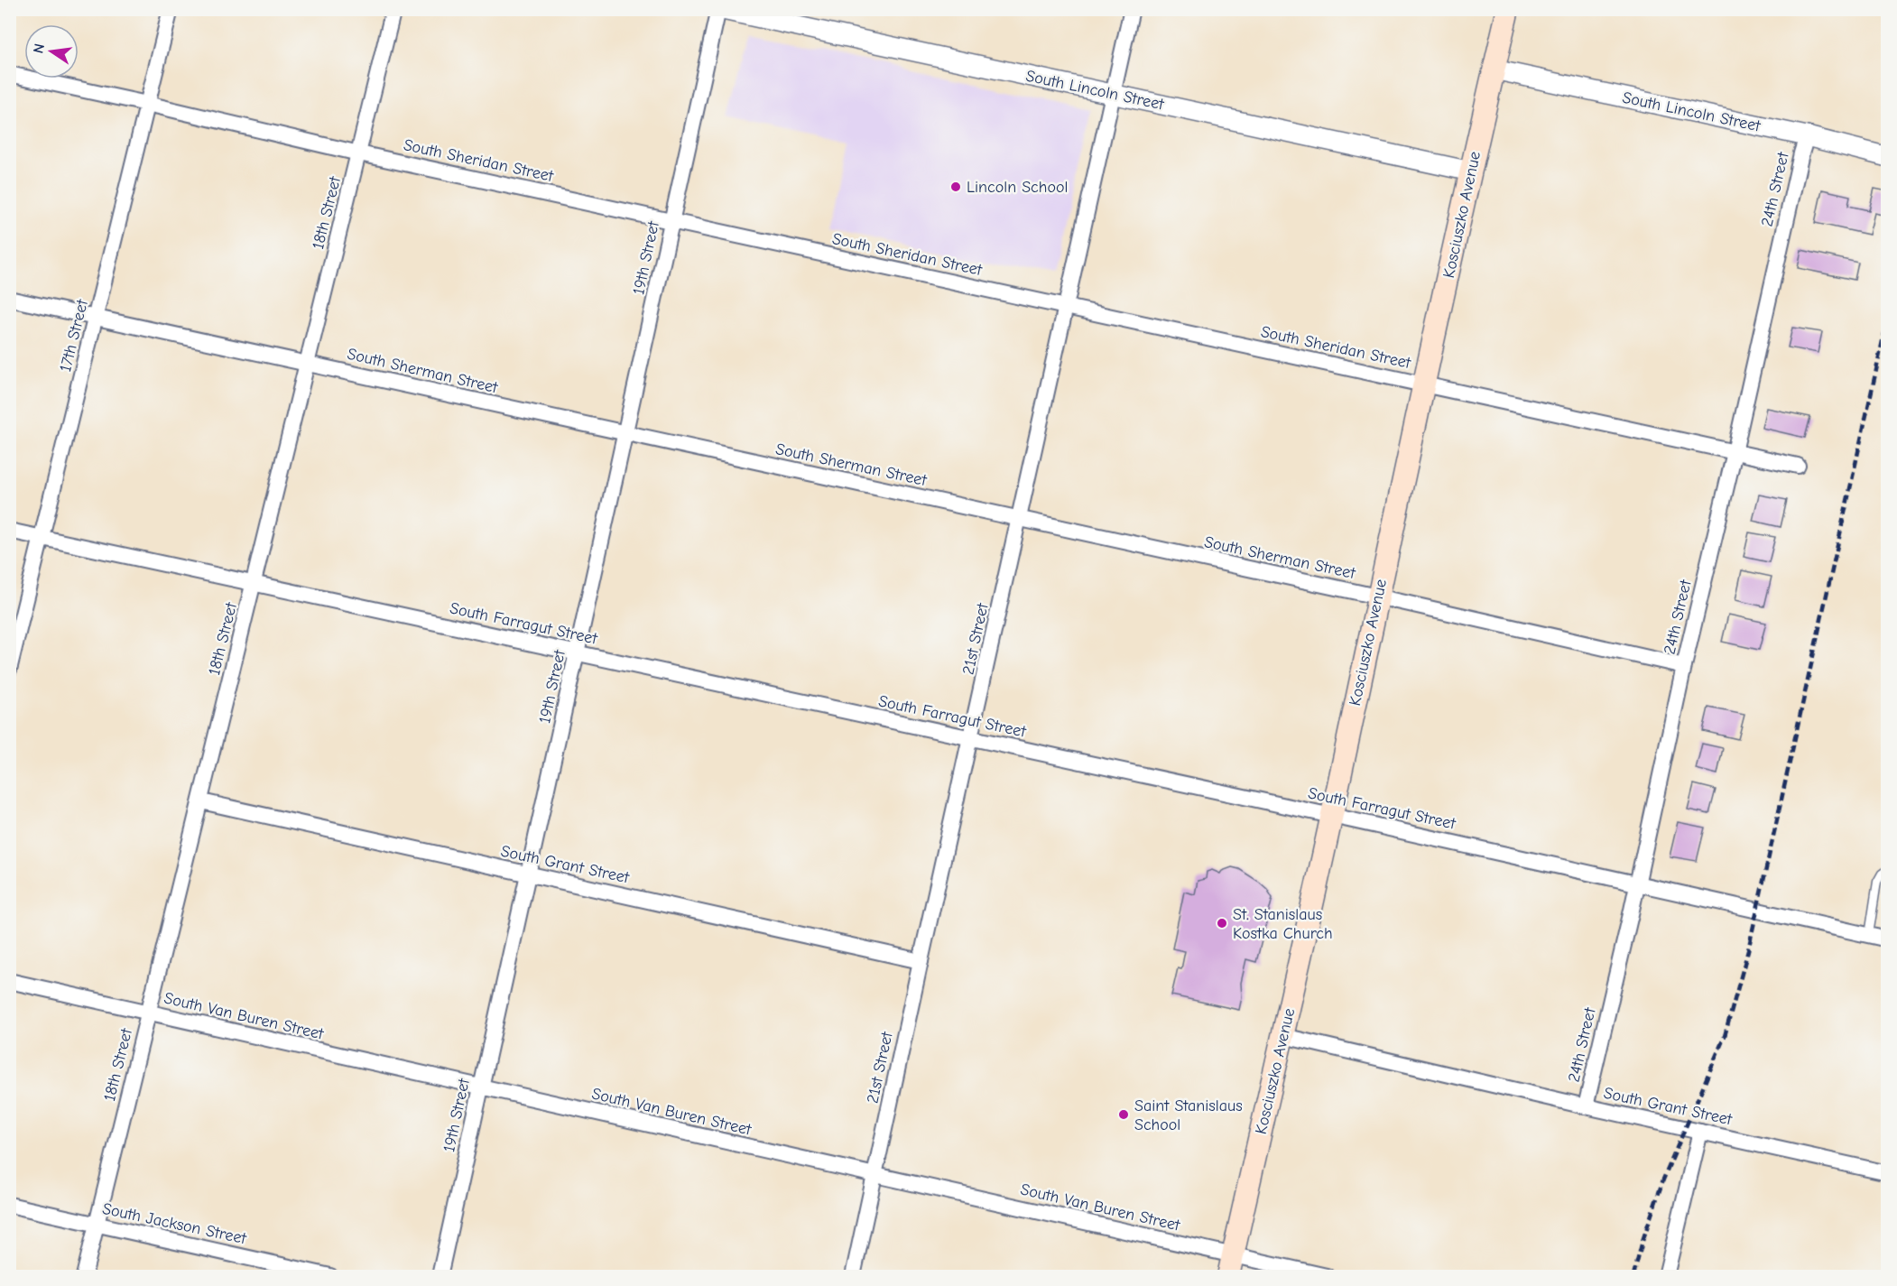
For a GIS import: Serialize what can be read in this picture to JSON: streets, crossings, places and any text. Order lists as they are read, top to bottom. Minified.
{"streets":{"main road":["Kosciuszko Avenue"],"street":["South Lincoln Street","South Sheridan Street","24th Street","18th Street","19th Street","17th Street","South Sherman Street","South Farragut Street","21st Street","South Grant Street","South Van Buren Street","South Jackson Street"]},"crossings":[["South Lincoln Street","24th Street"],["South Lincoln Street","Kosciuszko Avenue"],["South Lincoln Street","19th Street"],["South Lincoln Street","21st Street"],["South Sheridan Street","24th Street"],["South Sheridan Street","18th Street"],["South Sheridan Street","Kosciuszko Avenue"],["South Sheridan Street","19th Street"],["South Sheridan Street","17th Street"],["South Sheridan Street","21st Street"],["24th Street","South Sherman Street"],["24th Street","South Farragut Street"],["24th Street","South Grant Street"],["18th Street","South Sherman Street"],["18th Street","South Farragut Street"],["18th Street","South Grant Street"],["18th Street","South Van Buren Street"],["18th Street","South Jackson Street"],["Kosciuszko Avenue","South Sherman Street"],["Kosciuszko Avenue","South Farragut Street"],["Kosciuszko Avenue","South Grant Street"],["Kosciuszko Avenue","South Van Buren Street"],["19th Street","South Sherman Street"],["19th Street","South Farragut Street"],["19th Street","South Grant Street"],["19th Street","South Van Buren Street"],["17th Street","South Sherman Street"],["17th Street","South Farragut Street"],["South Sherman Street","21st Street"],["South Farragut Street","21st Street"],["21st Street","South Grant Street"],["21st Street","South Van Buren Street"]],"places":["Lincoln School","St. Stanislaus Kostka Church","Saint Stanislaus School"],"north":"left"}
